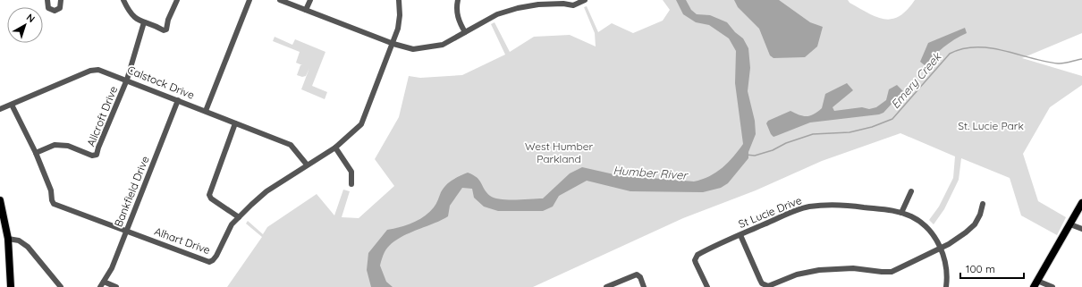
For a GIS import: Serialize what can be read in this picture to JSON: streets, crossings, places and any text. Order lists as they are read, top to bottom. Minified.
{"streets":{"street":["Calstock Drive","Allcroft Drive","Bankfield Drive","St Lucie Drive","Alhart Drive"]},"crossings":[["Calstock Drive","Allcroft Drive"],["Calstock Drive","Bankfield Drive"],["Calstock Drive","Alhart Drive"],["Allcroft Drive","Alhart Drive"],["Bankfield Drive","Alhart Drive"]],"water":["Emery Creek","Humber River"],"parks":["St. Lucie Park","West Humber Parkland"],"scale_bar":"100 m","north":"top right"}
